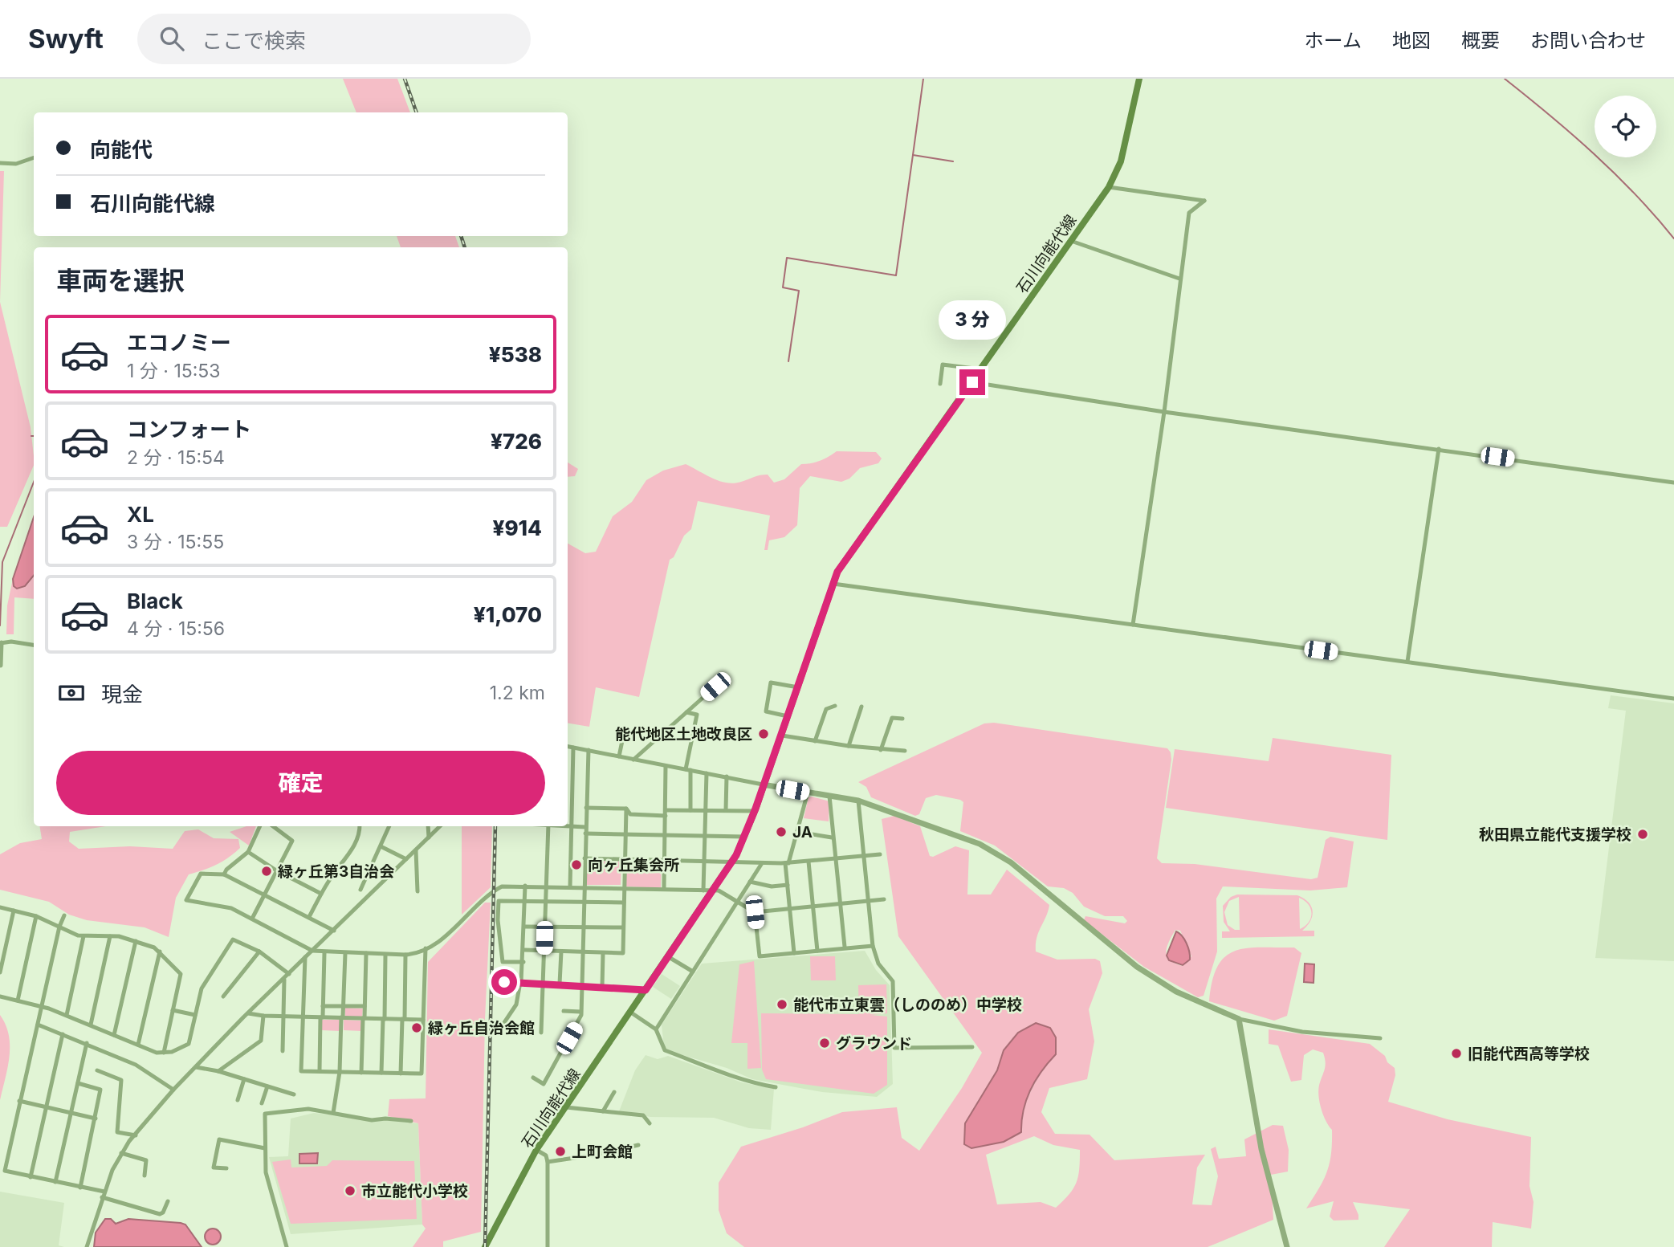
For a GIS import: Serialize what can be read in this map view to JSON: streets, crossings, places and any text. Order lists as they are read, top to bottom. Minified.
{"streets":{"main road":["石川向能代線"]},"places":["能代地区土地改良区","JA","秋田県立能代支援学校","向ヶ丘集会所","緑ヶ丘第3自治会","能代市立東雲（しののめ）中学校","緑ヶ丘自治会館","グラウンド","旧能代西高等学校","上町会館","市立能代小学校"],"page":{"header":"Swyft","search":"ここで検索","nav":["ホーム","地図","概要","お問い合わせ"],"banner":["向能代","石川向能代線"],"heading":"車両を選択","bubble":"3 分","list":[{"name":"エコノミー","note":"1 分 · 15:53","value":"¥538"},{"name":"コンフォート","note":"2 分 · 15:54","value":"¥726"},{"name":"XL","note":"3 分 · 15:55","value":"¥914"},{"name":"Black","note":"4 分 · 15:56","value":"¥1,070"}],"pay":["現金","1.2 km"],"buttons":"確定"}}
